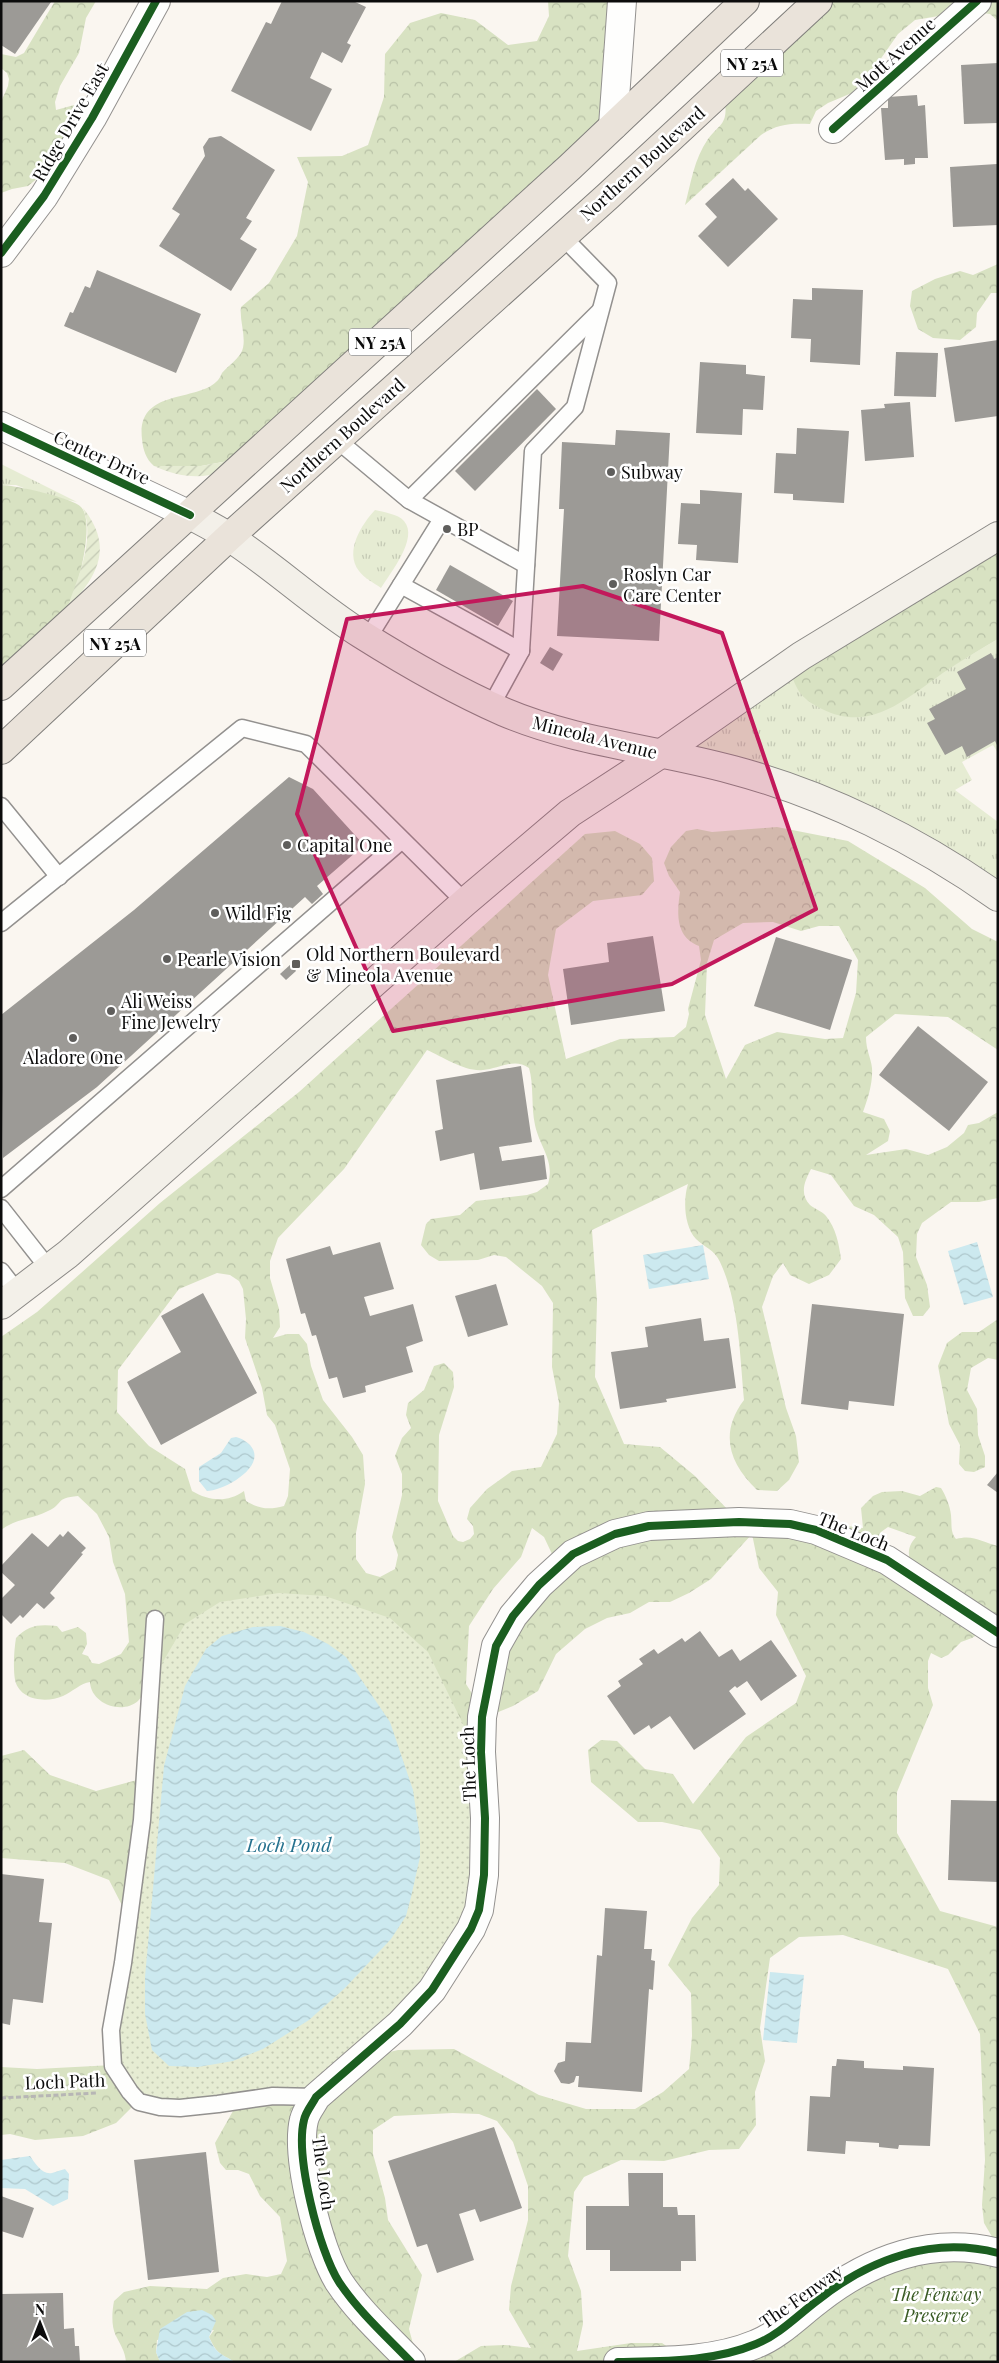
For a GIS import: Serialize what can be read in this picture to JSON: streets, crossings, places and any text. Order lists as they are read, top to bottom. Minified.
{"streets":{"main road":["NY 25A","Northern Boulevard","Mineola Avenue"],"street":["Mott Avenue","Ridge Drive East","Center Drive","The Loch","The Fenway"],"path":["Loch Path"]},"crossings":[["NY 25A","Center Drive"],["NY 25A","Mineola Avenue"],["Northern Boulevard","Mineola Avenue"],["Center Drive","Mineola Avenue"]],"water":["Loch Pond"],"parks":["The Fenway Preserve"],"places":{"other":["Subway","BP","Roslyn Car Care Center","Capital One","Wild Fig","Pearle Vision","Ali Weiss Fine Jewelry","Aladore One"],"transit":["Old Northern Boulevard & Mineola Avenue"]},"north":"top"}
